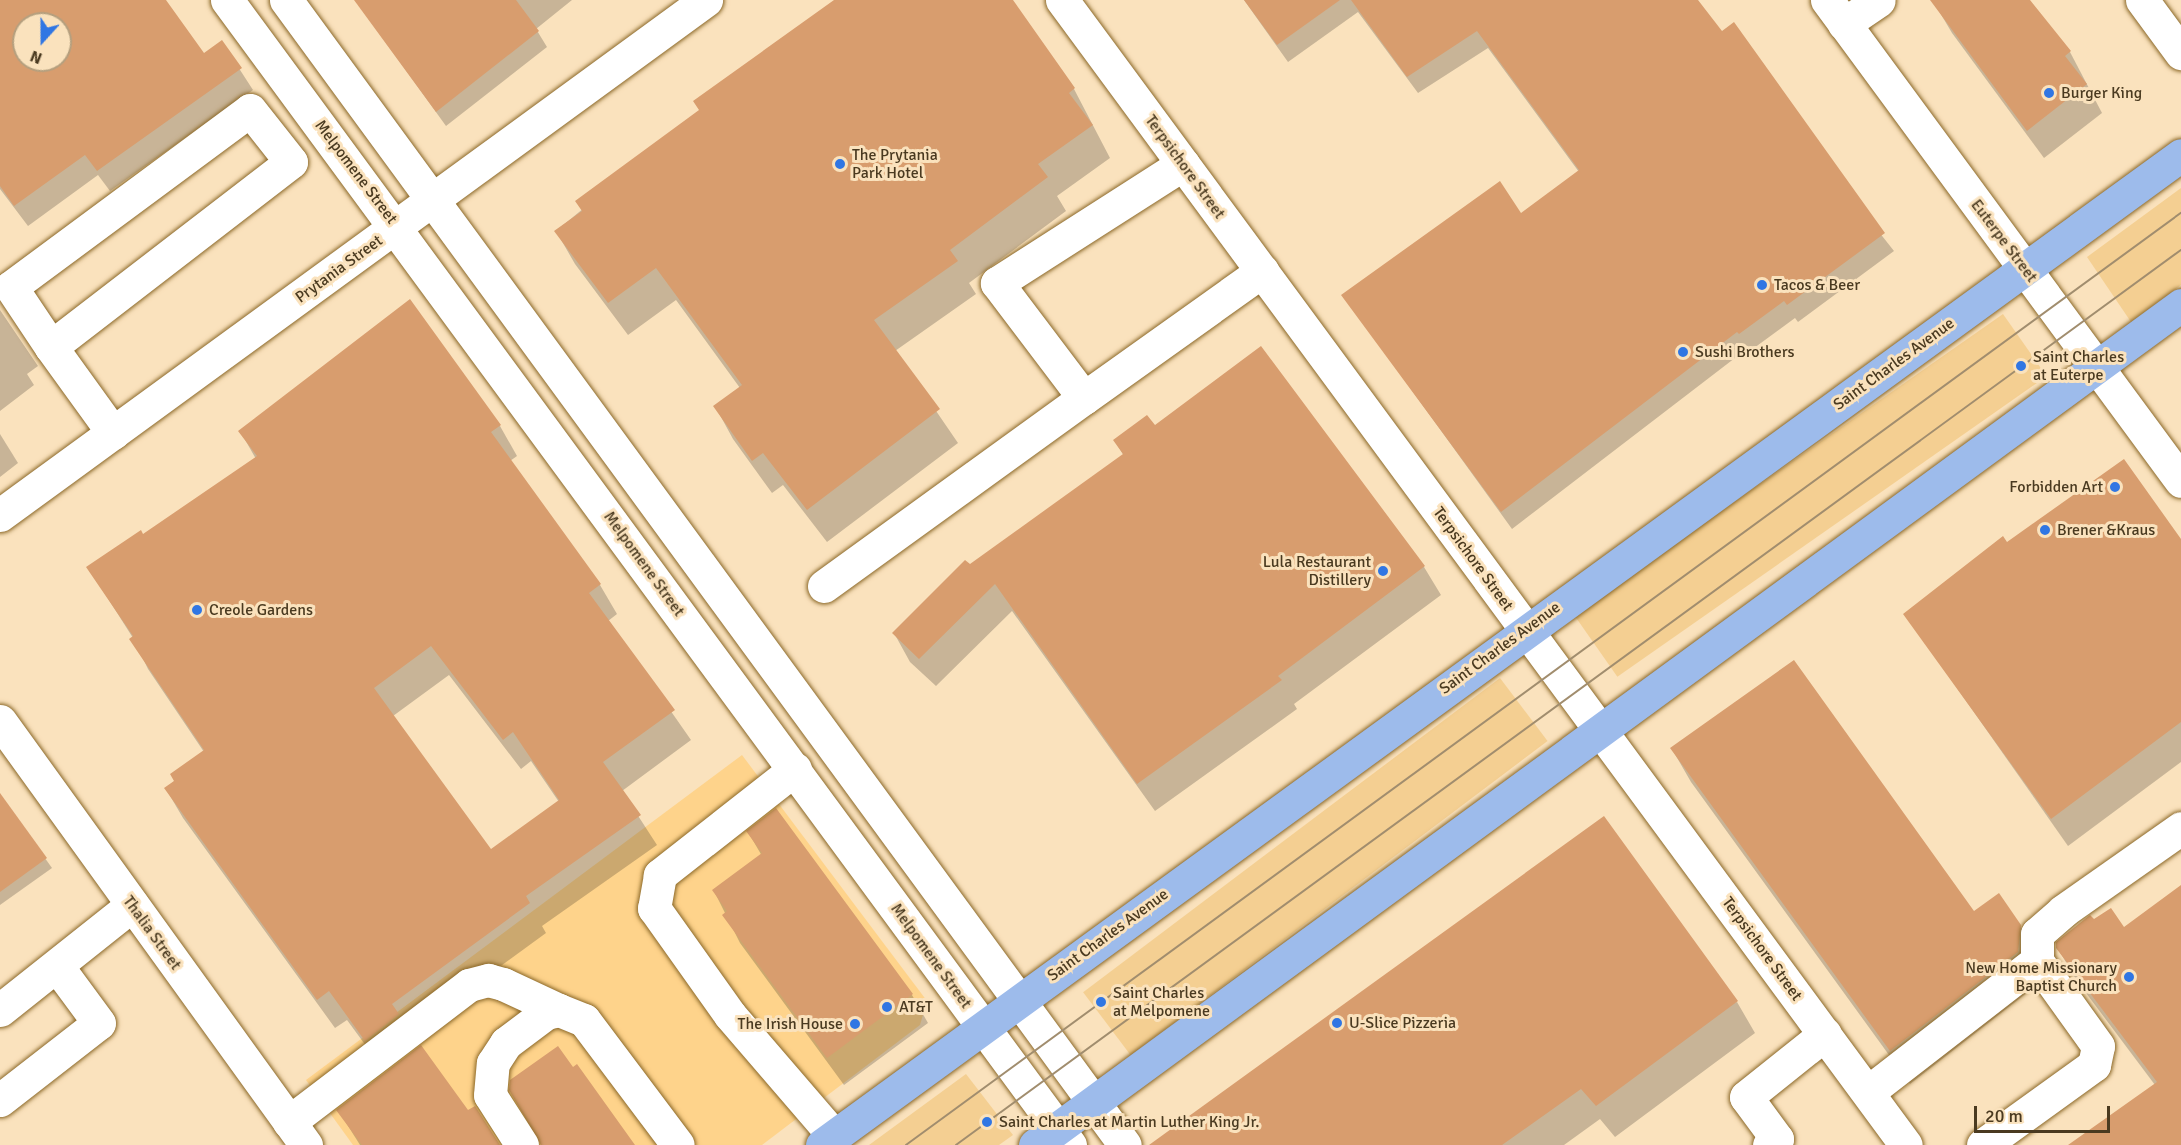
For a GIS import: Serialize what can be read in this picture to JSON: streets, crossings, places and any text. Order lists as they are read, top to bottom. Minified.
{"streets":{"main road":["Saint Charles Avenue"],"street":["Terpsichore Street","Melpomene Street","Euterpe Street","Prytania Street","Thalia Street"]},"crossings":[["Terpsichore Street","Saint Charles Avenue"],["Melpomene Street","Prytania Street"],["Melpomene Street","Saint Charles Avenue"],["Euterpe Street","Saint Charles Avenue"]],"places":["Burger King","The Prytania Park Hotel","Tacos & Beer","Sushi Brothers","Saint Charles at Euterpe","Forbidden Art","Brener &Kraus","Lula Restaurant Distillery","Creole Gardens","New Home Missionary Baptist Church","Saint Charles at Melpomene","AT&T","U-Slice Pizzeria","The Irish House","Saint Charles at Martin Luther King Jr."],"scale_bar":"20 m","north":"bottom"}
